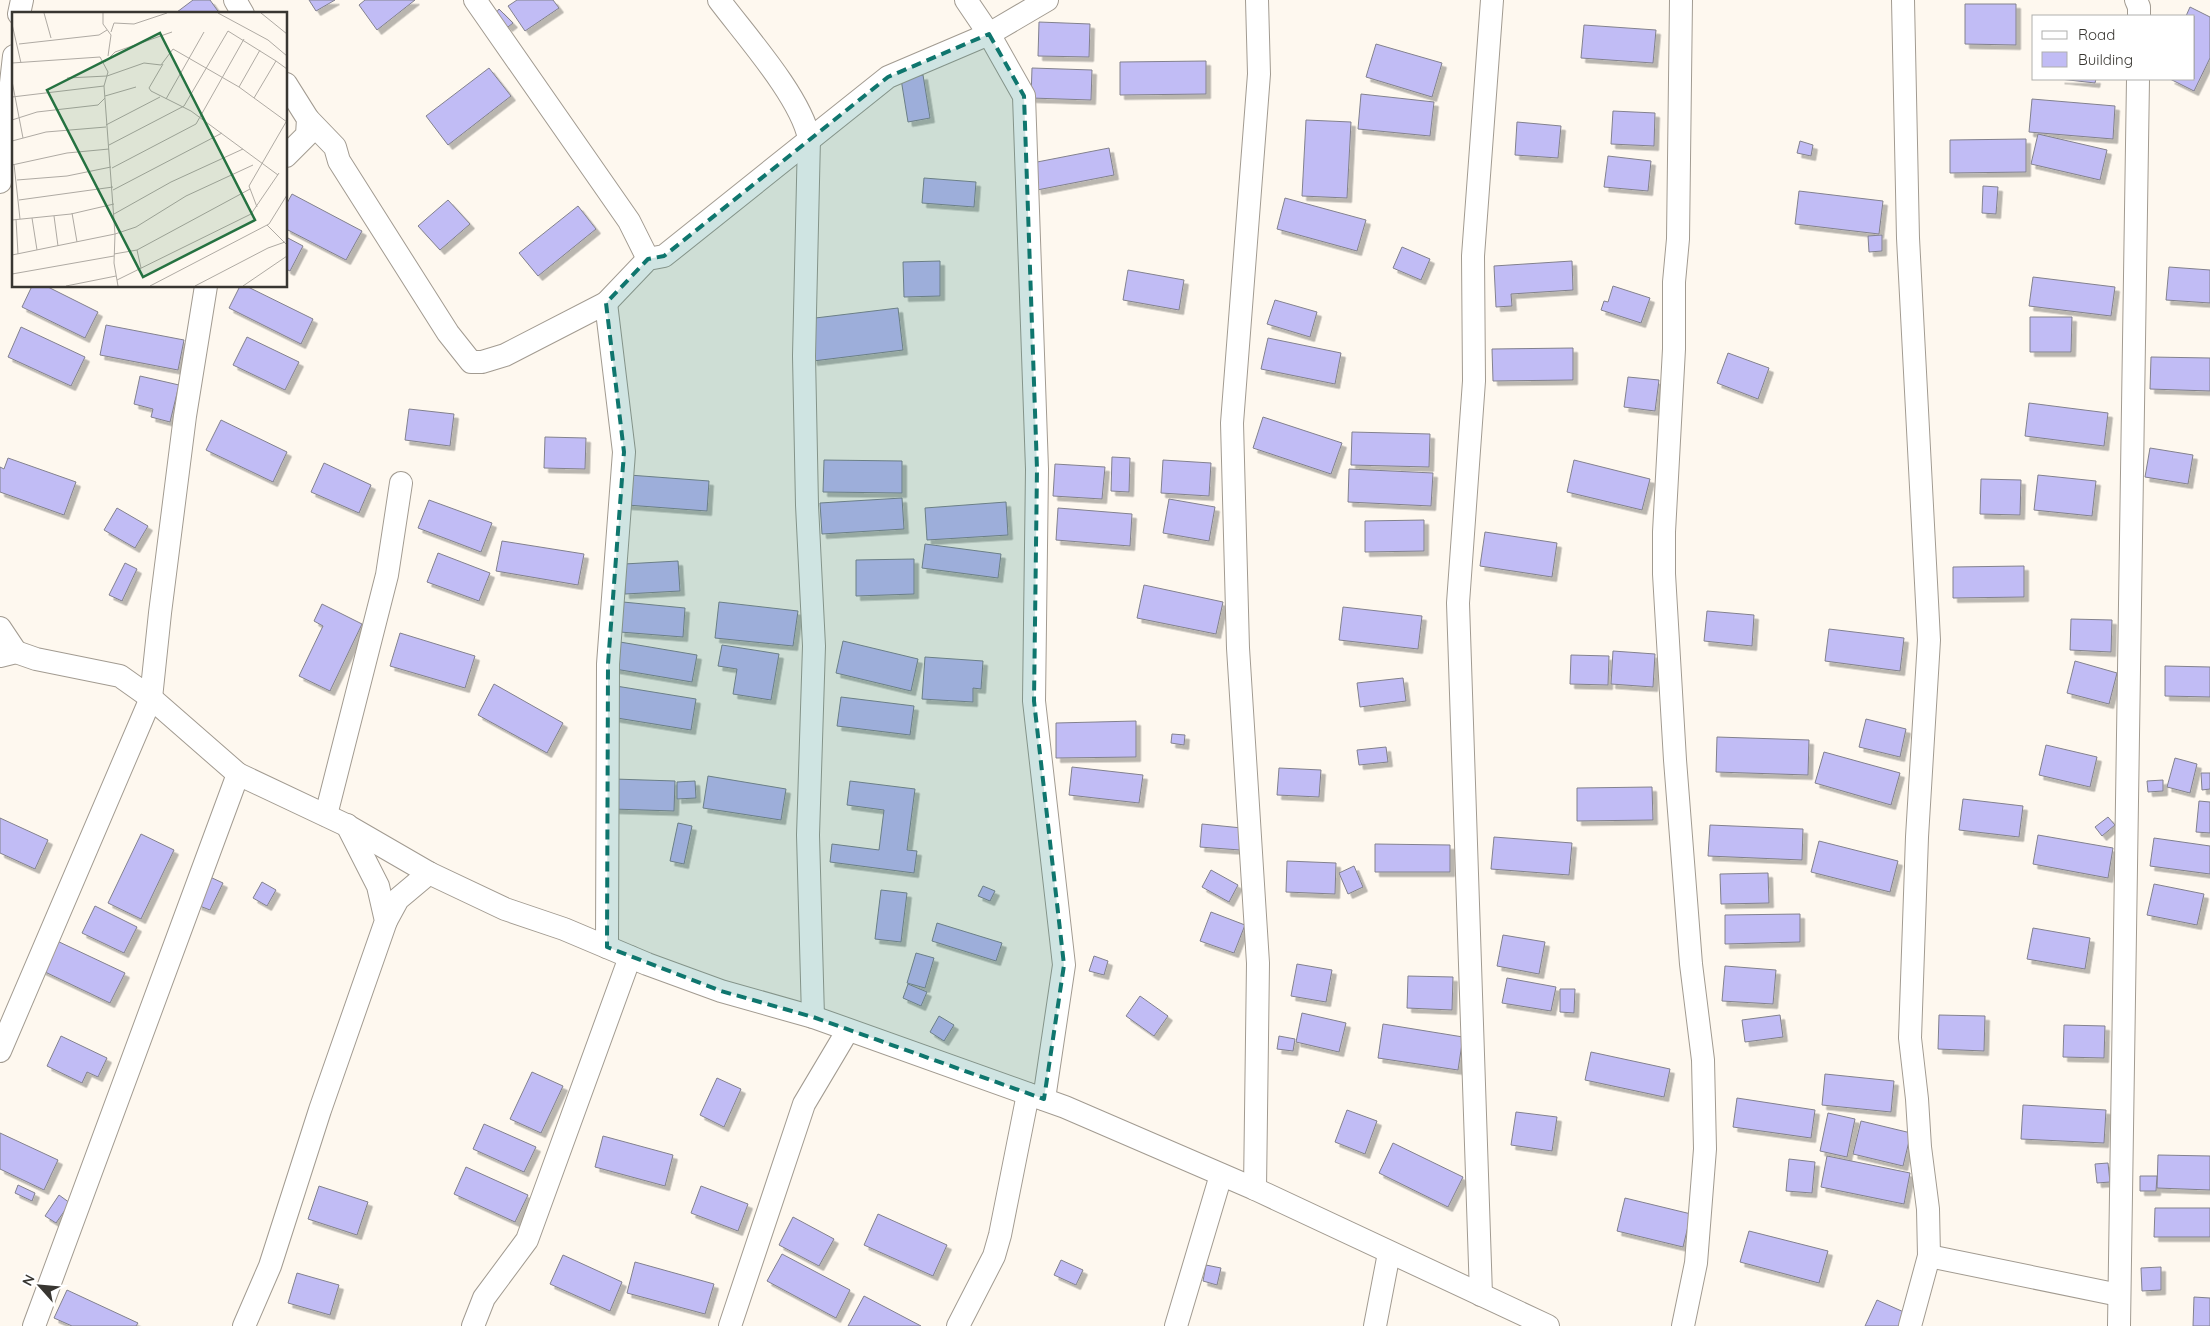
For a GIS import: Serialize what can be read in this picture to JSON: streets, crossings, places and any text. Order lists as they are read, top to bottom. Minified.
{"legend":["Road","Building"],"north":"top left"}
